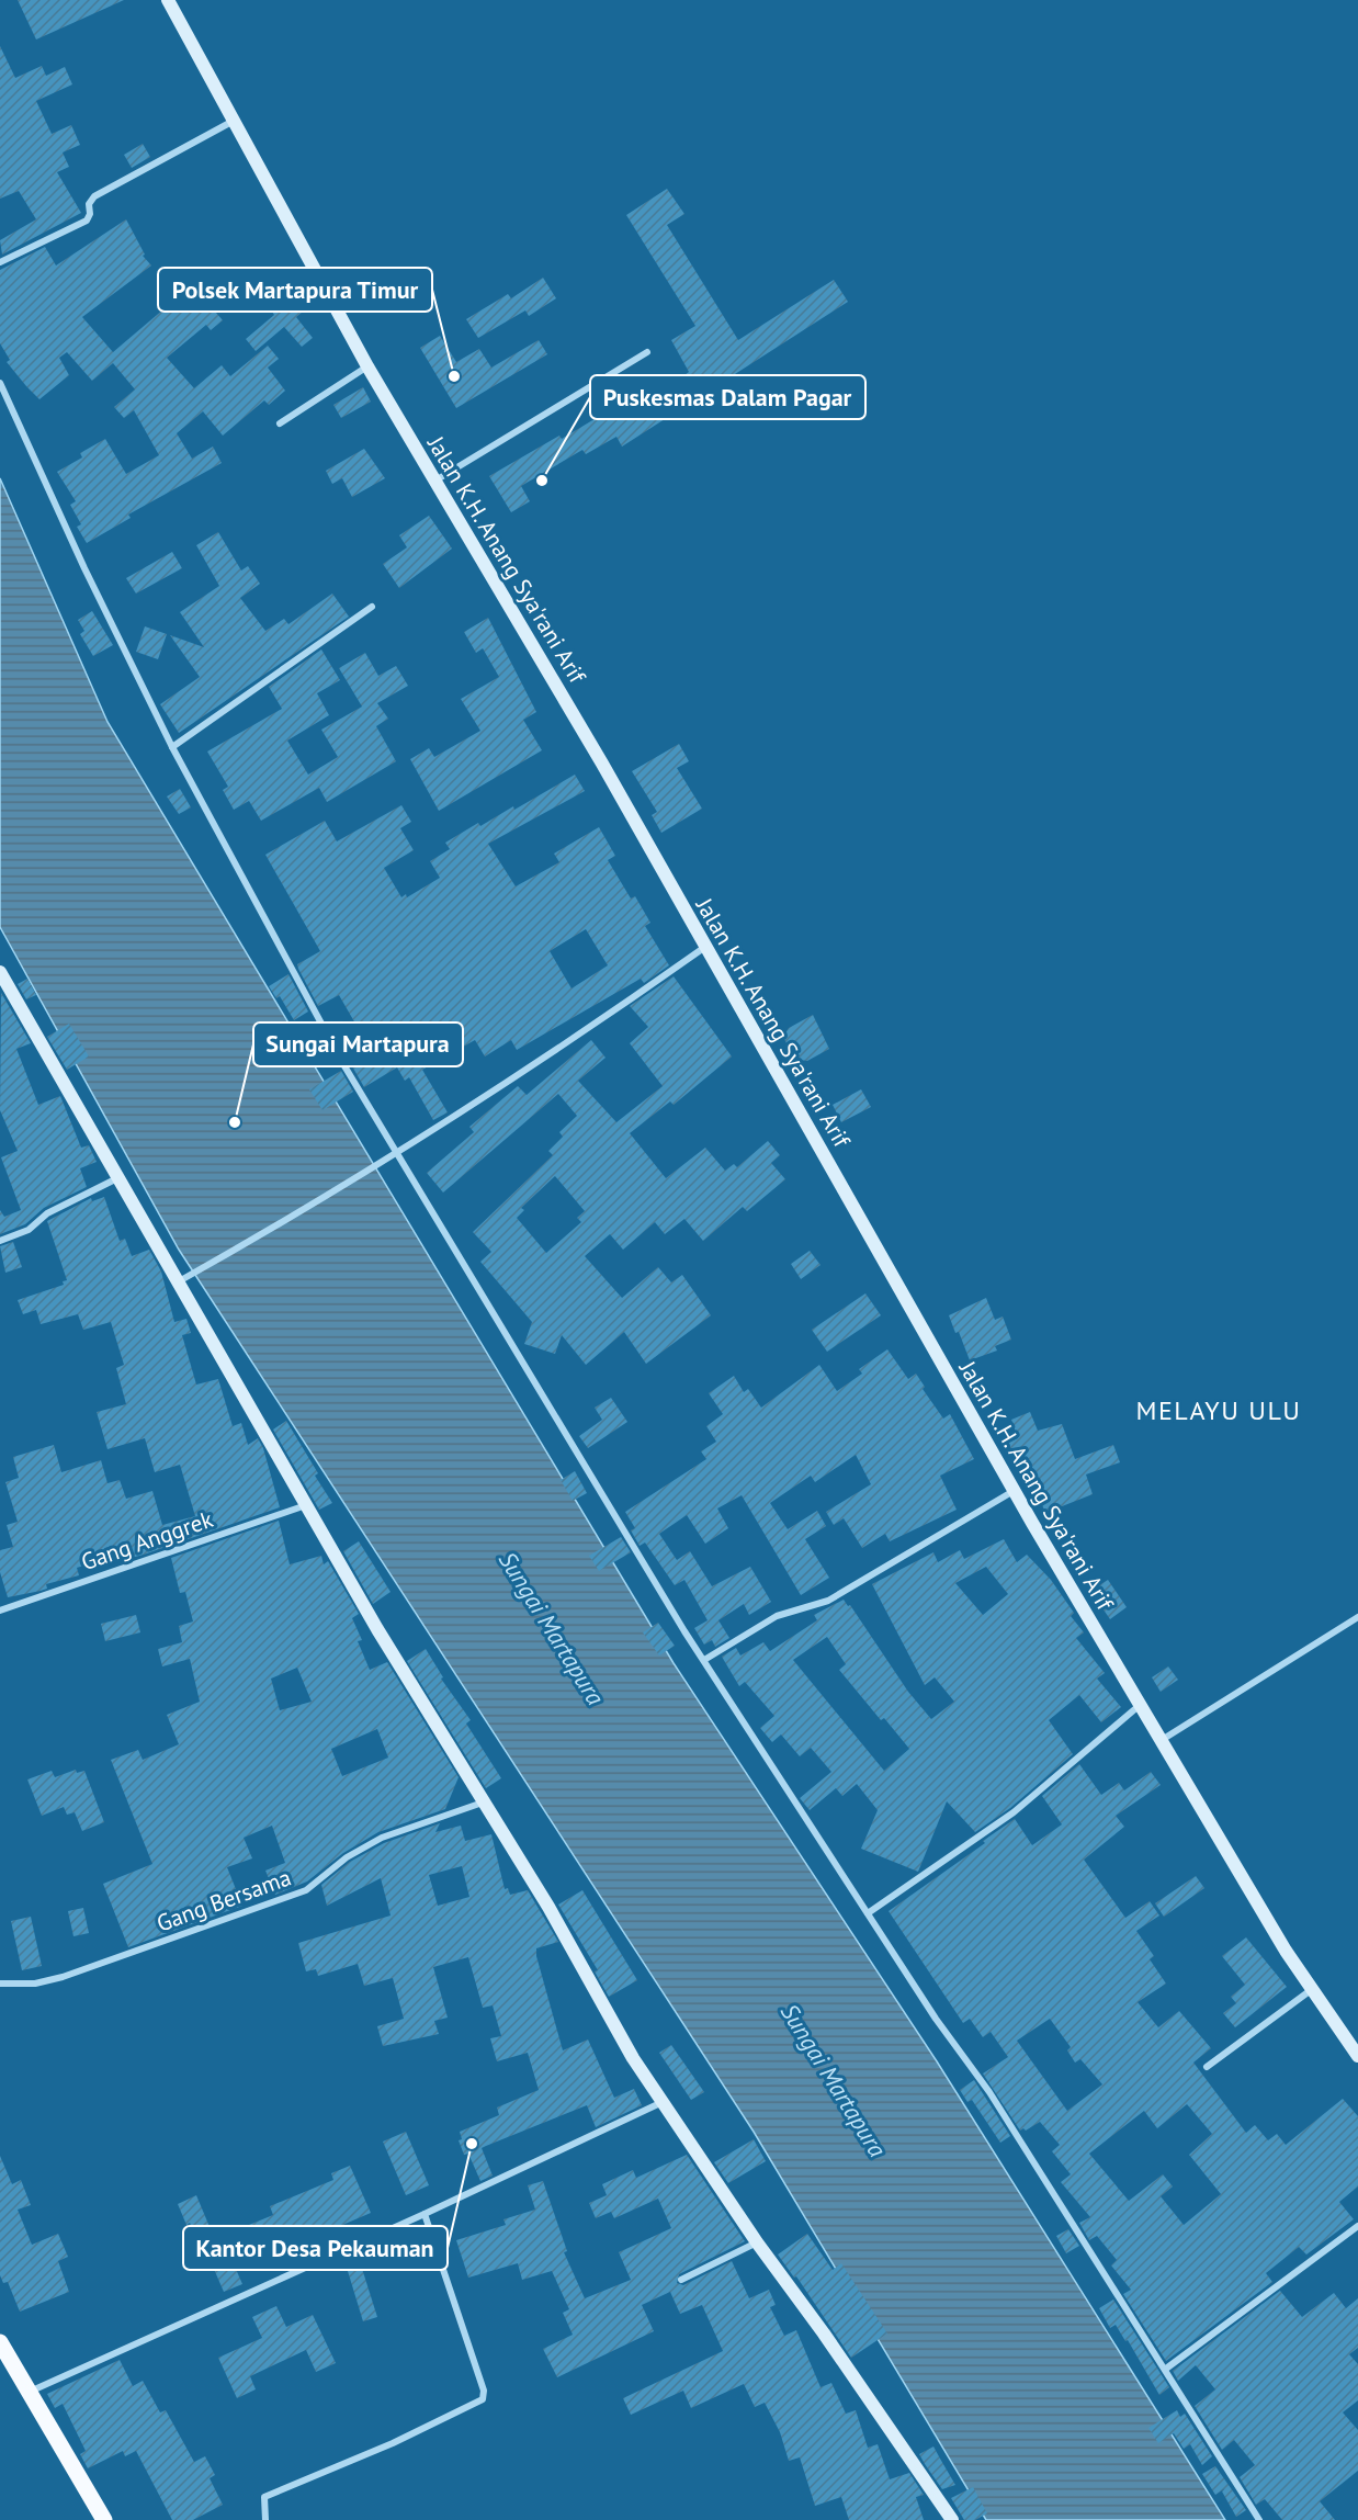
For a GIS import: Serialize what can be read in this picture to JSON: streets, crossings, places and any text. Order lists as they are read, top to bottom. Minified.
{"streets":{"street":["Jalan K.H. Anang Sya'rani Arif","Gang Anggrek","Gang Bersama"]},"districts":["MELAYU ULU"],"water":["Sungai Martapura"],"places":["Polsek Martapura Timur","Puskesmas Dalam Pagar","Sungai Martapura","Kantor Desa Pekauman"]}
